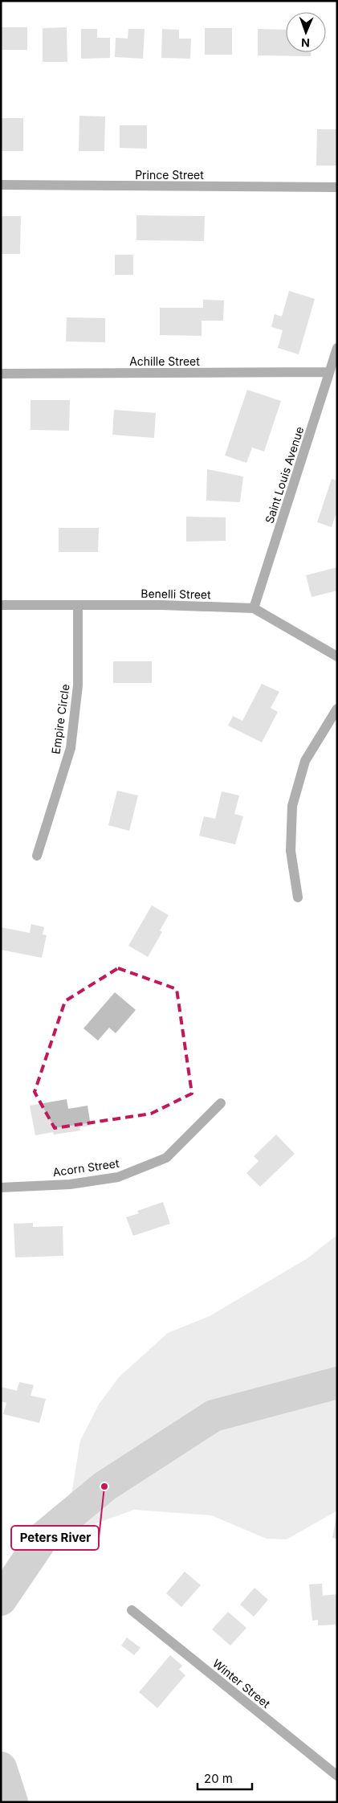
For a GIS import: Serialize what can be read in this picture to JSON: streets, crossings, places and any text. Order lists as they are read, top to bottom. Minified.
{"streets":{"street":["Prince Street","Achille Street","Saint Louis Avenue","Benelli Street","Empire Circle","Acorn Street","Winter Street"]},"crossings":[["Achille Street","Saint Louis Avenue"],["Saint Louis Avenue","Benelli Street"],["Benelli Street","Empire Circle"]],"places":["Peters River"],"scale_bar":"20 m","north":"bottom"}
